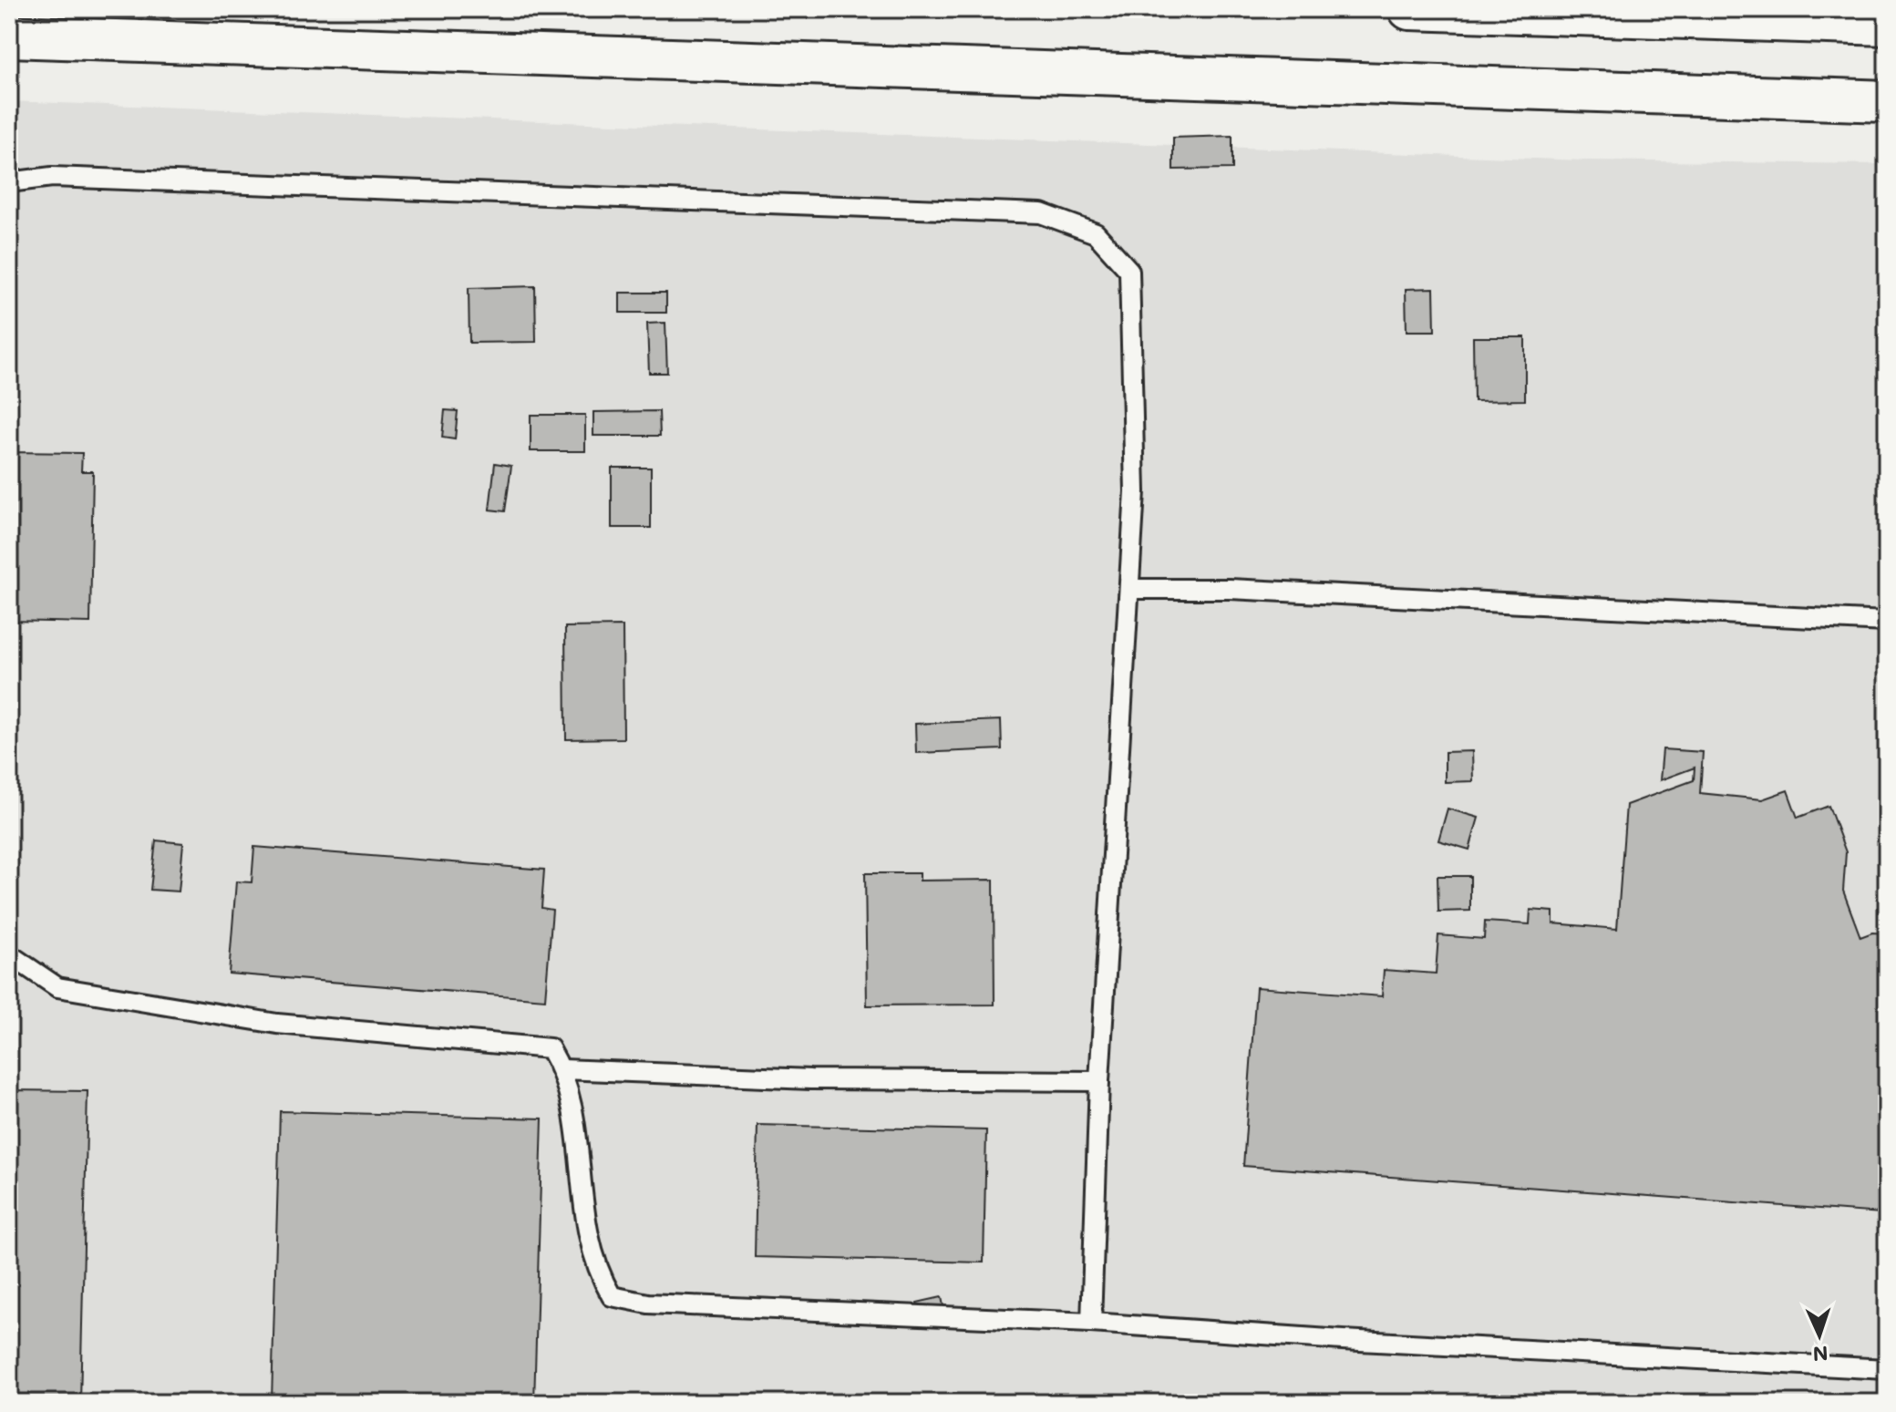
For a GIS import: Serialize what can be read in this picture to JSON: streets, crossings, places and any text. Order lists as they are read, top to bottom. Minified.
{"north":"bottom"}
